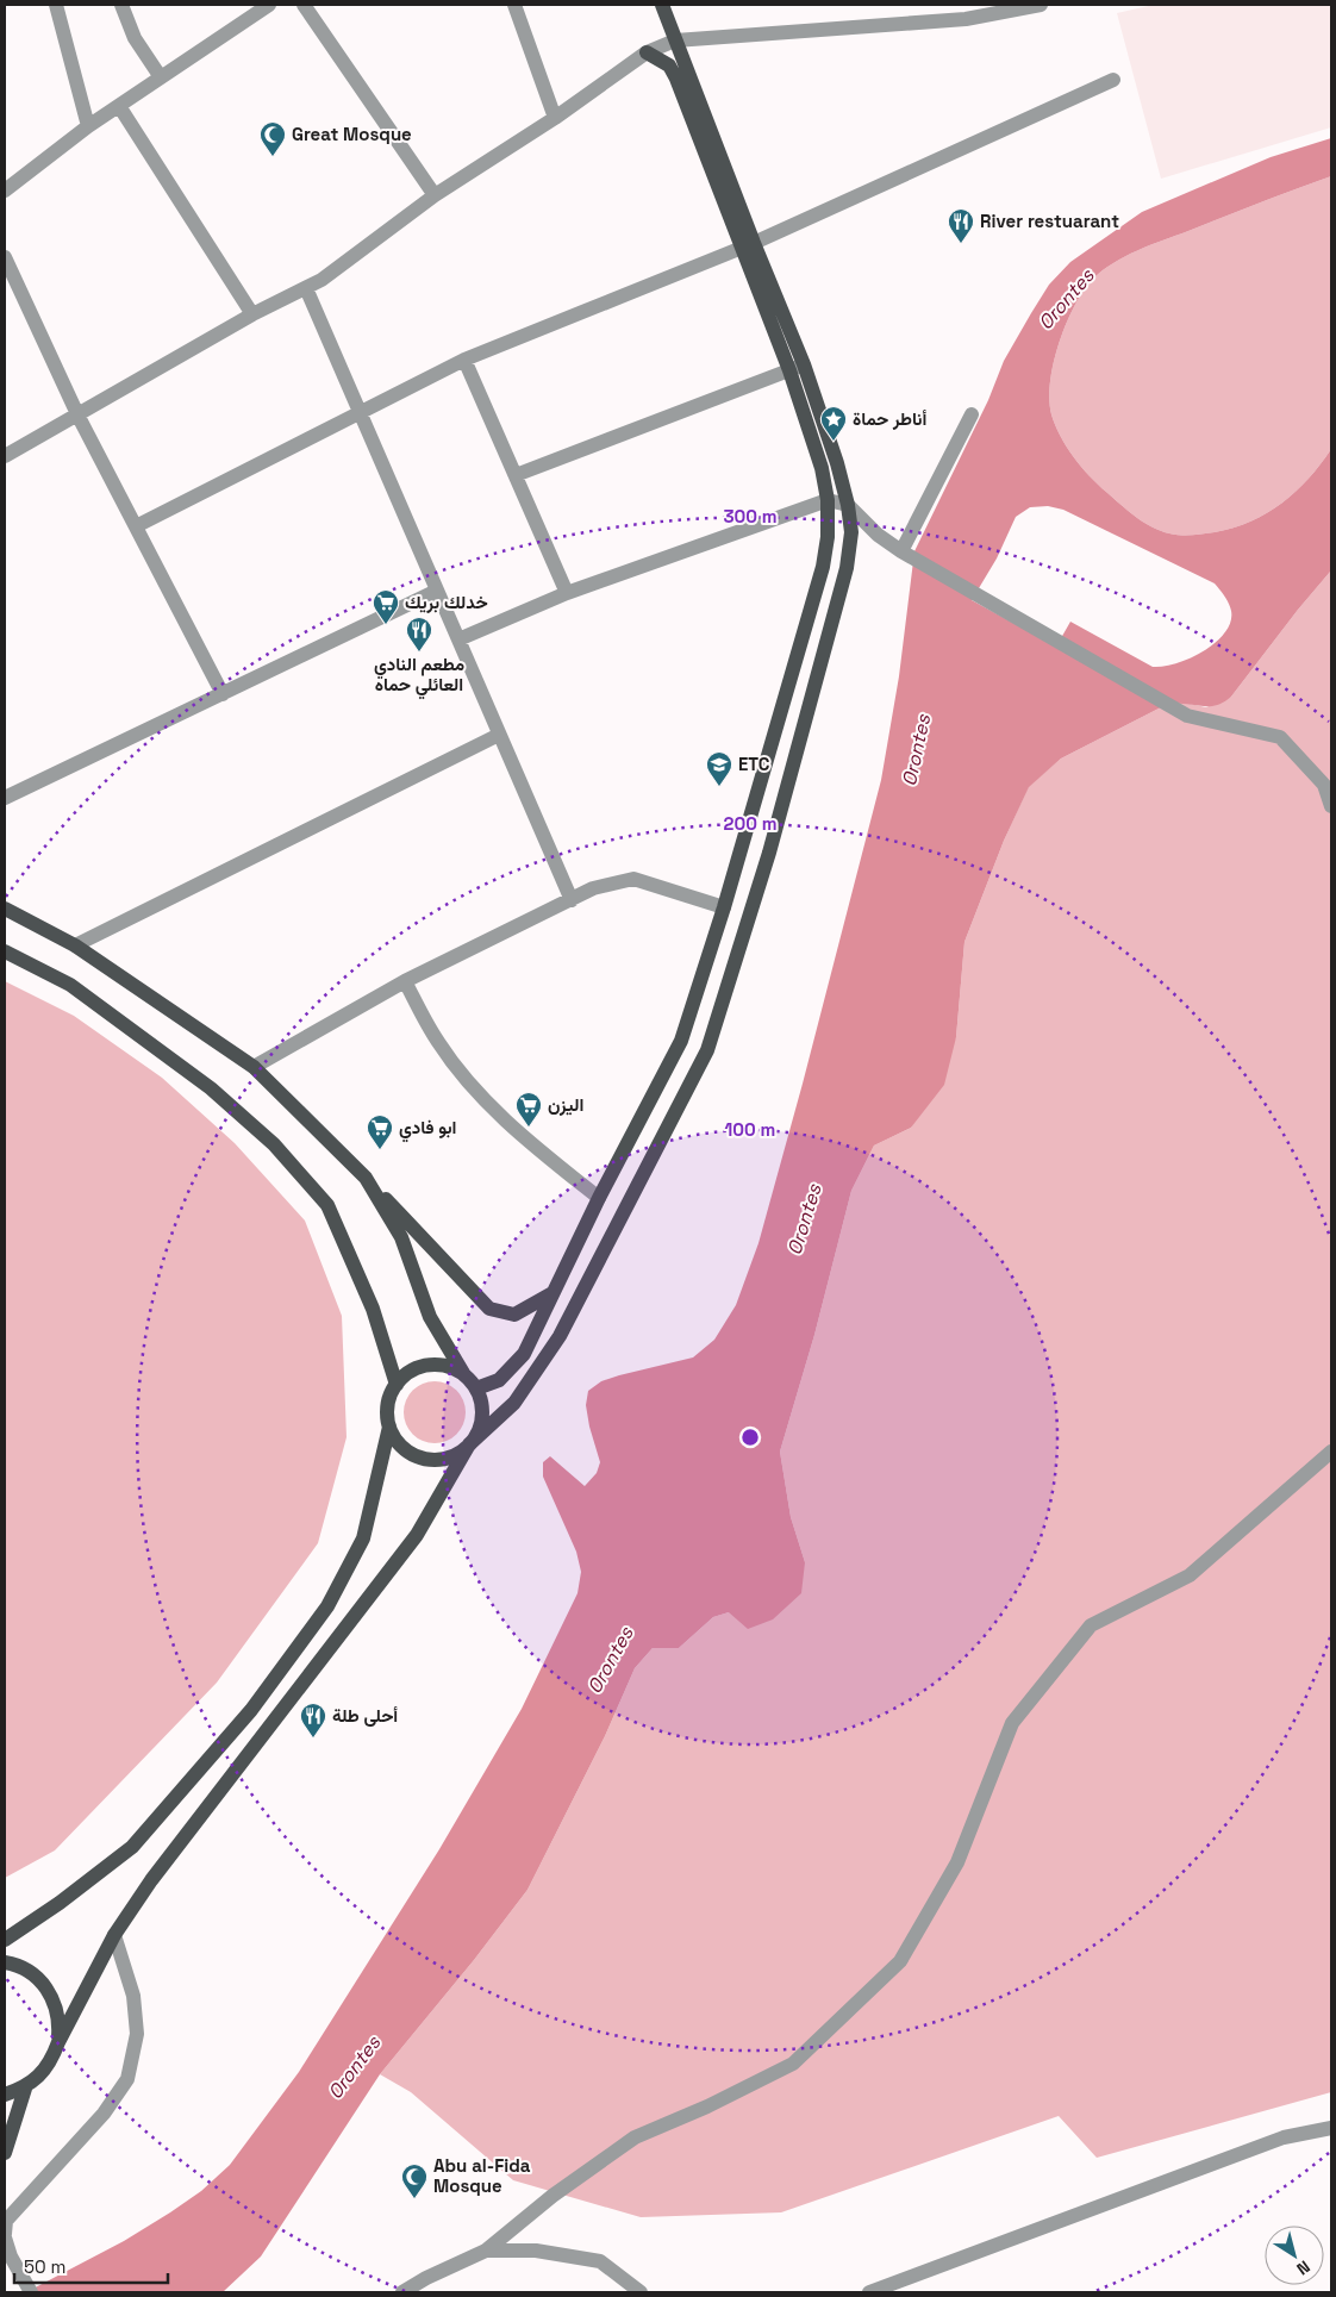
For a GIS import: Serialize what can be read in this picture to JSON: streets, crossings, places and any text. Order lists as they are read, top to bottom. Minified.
{"water":["Orontes"],"places":{"mosque":["Great Mosque","Abu al-Fida Mosque"],"restaurant":["River restuarant","مطعم النادي العائلي حماه","أحلى طلة"],"place":["أناطر حماة"],"supermarket":["خدلك بريك","اليزن","ابو فادي"],"school or university":["ETC"]},"scale_bar":"50 m","north":"bottom right","rings":["300 m","200 m","100 m"]}
